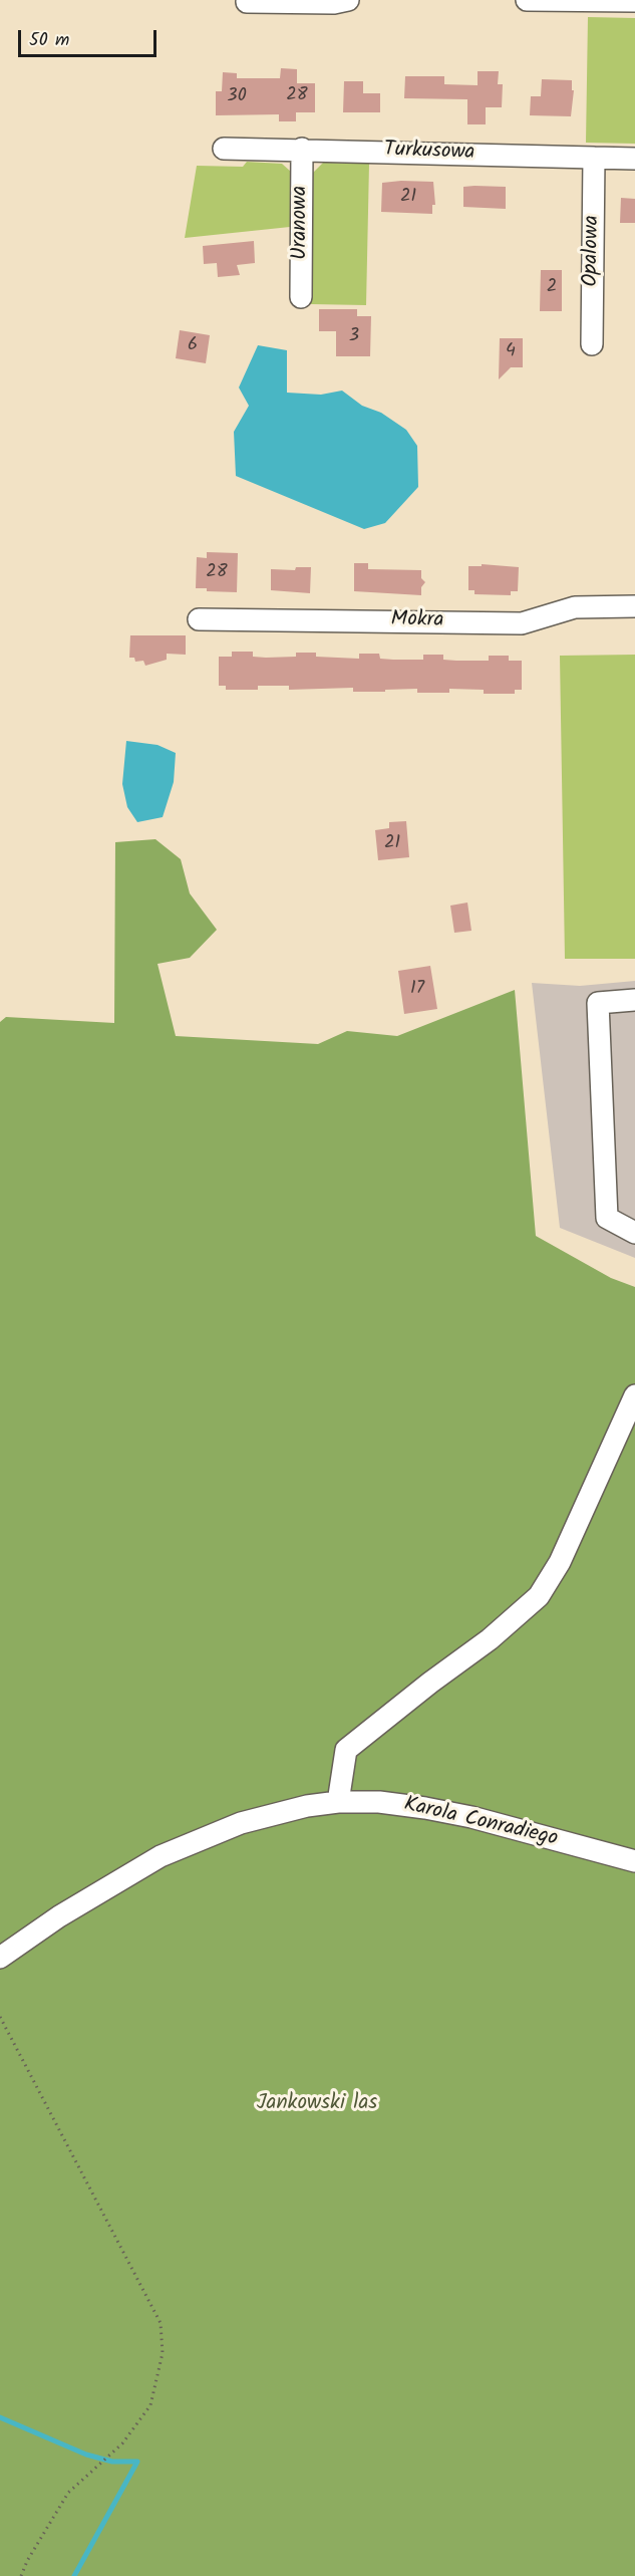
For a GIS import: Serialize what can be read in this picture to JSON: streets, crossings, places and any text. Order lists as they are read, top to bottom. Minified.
{"streets":{"street":["Turkusowa","Uranowa","Opalowa","Mokra","Karola Conradiego"]},"crossings":[["Turkusowa","Uranowa"],["Turkusowa","Opalowa"]],"parks":["Jankowski las"],"house_numbers":["28","30","21","2","3","6","4","28","21","17"],"scale_bar":"50 m"}
